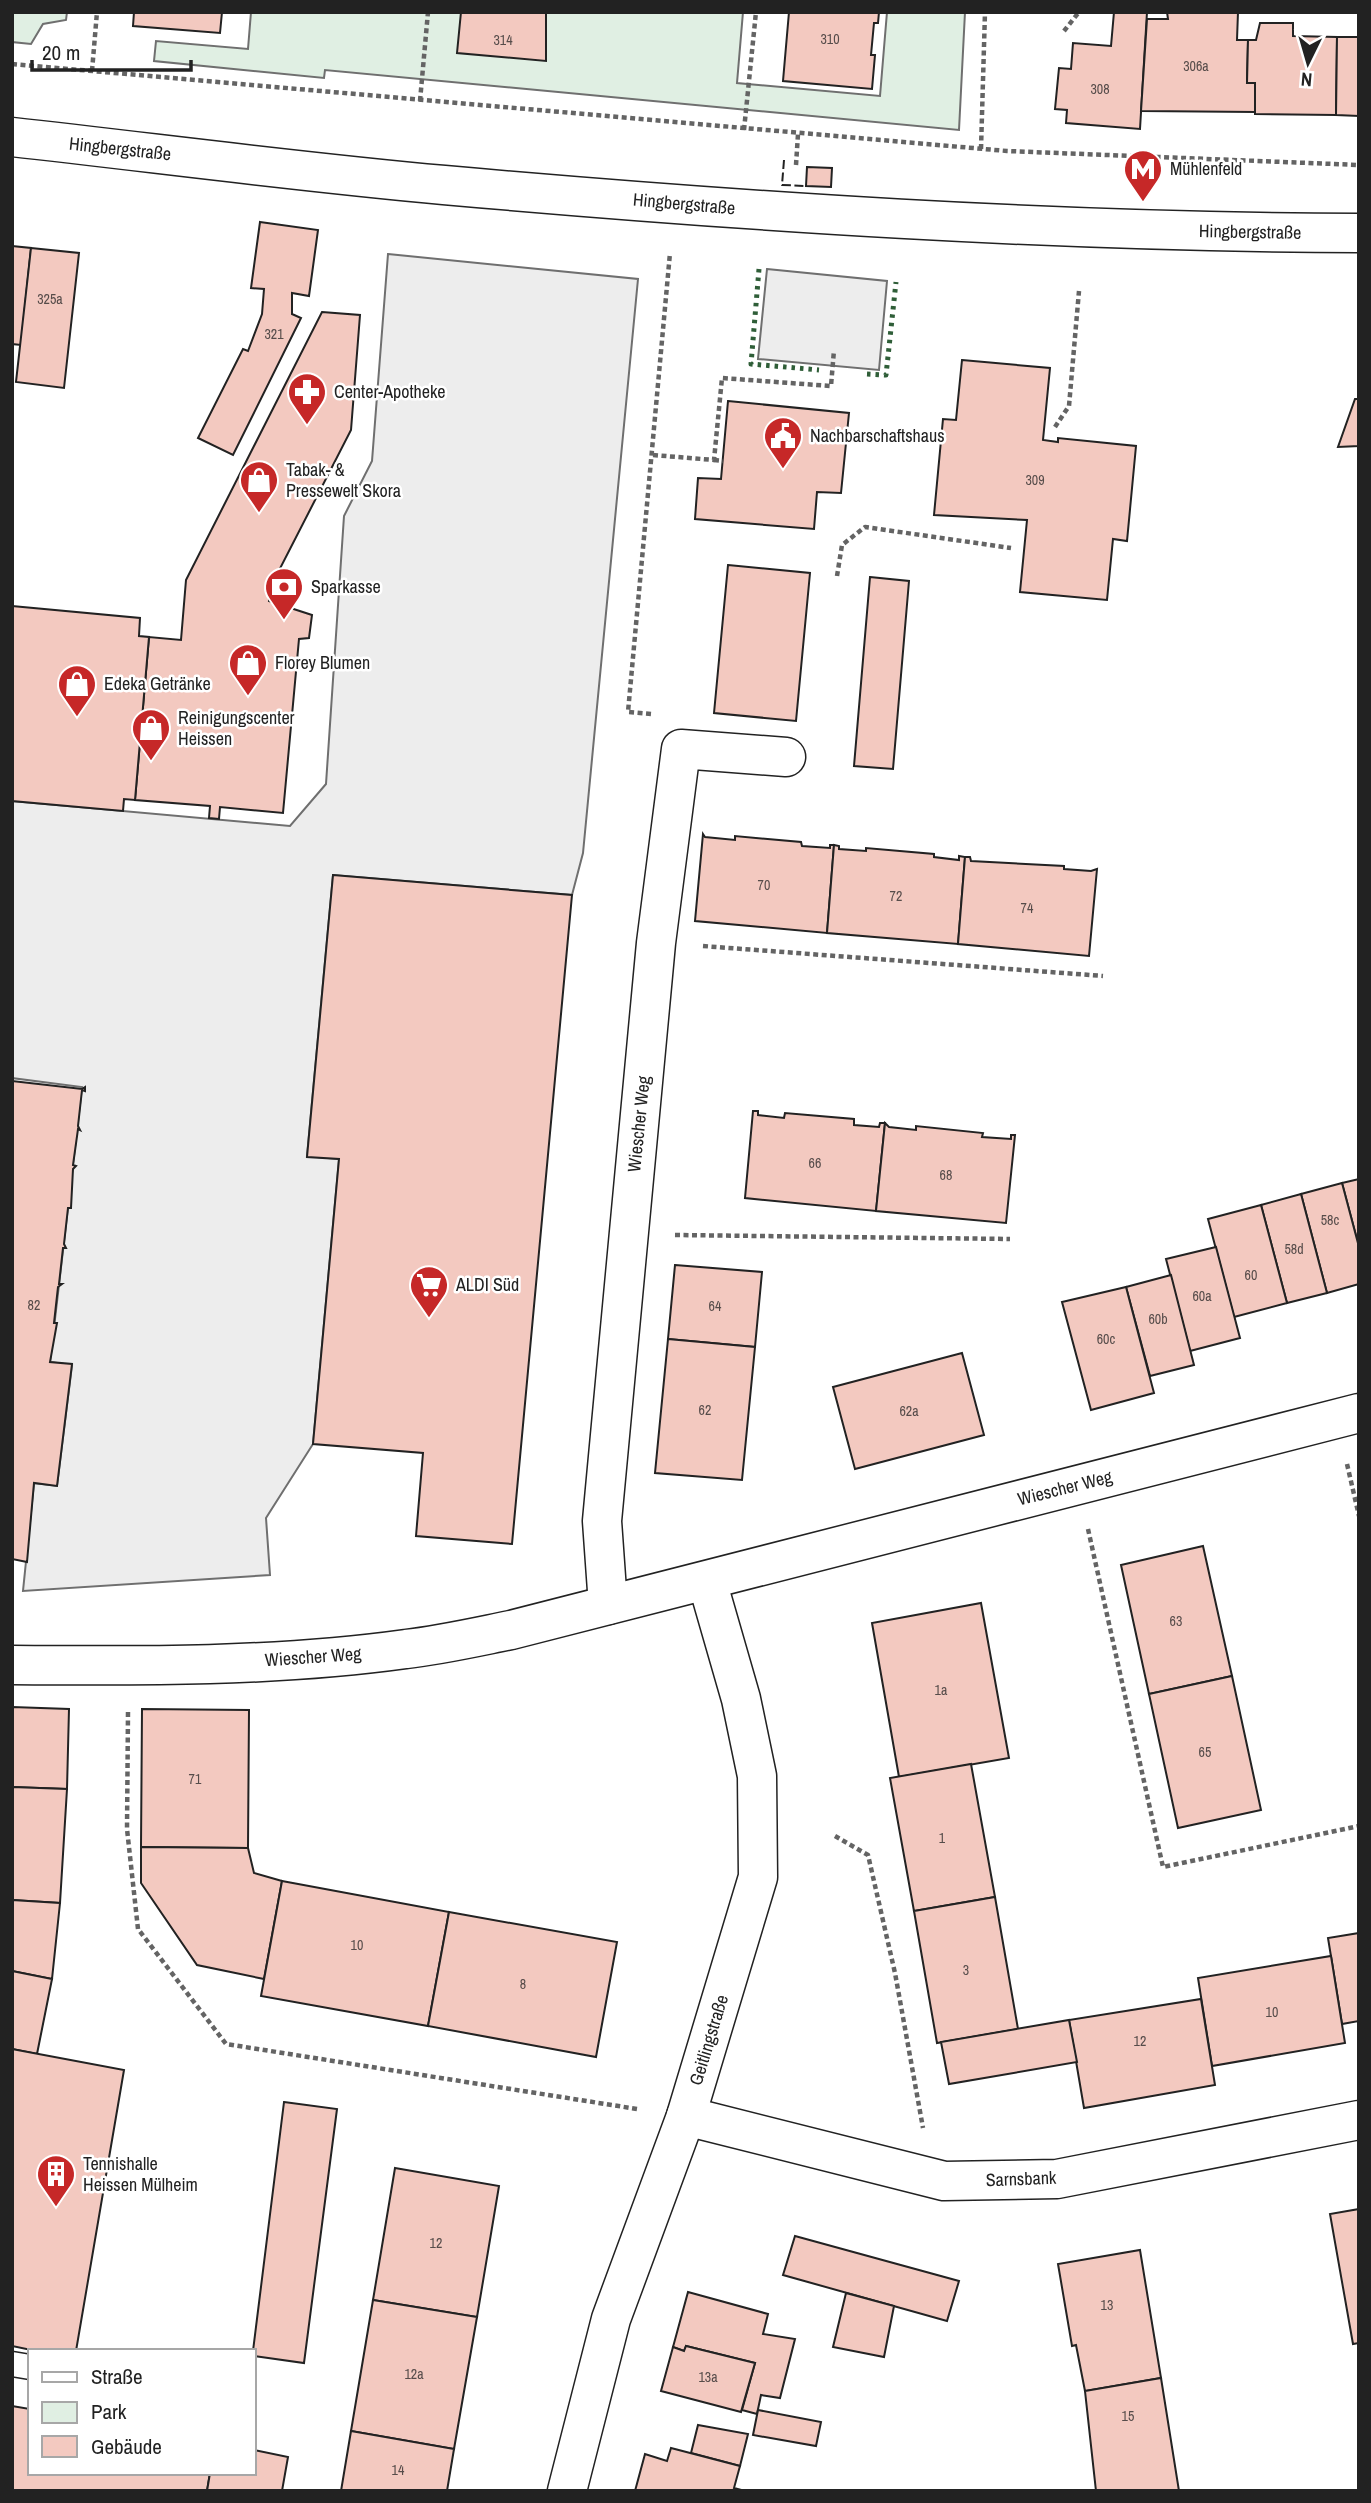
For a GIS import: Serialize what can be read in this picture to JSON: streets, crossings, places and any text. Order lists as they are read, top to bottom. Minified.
{"streets":{"street":["Hingbergstraße","Wiescher Weg","Geitlingstraße","Sarnsbank"]},"crossings":[["Wiescher Weg","Geitlingstraße"],["Geitlingstraße","Sarnsbank"]],"places":{"metro station":["Mühlenfeld"],"pharmacy":["Center-Apotheke"],"public building":["Nachbarschaftshaus"],"shop":["Tabak- & Pressewelt Skora","Florey Blumen","Edeka Getränke","Reinigungscenter Heissen"],"bank":["Sparkasse"],"supermarket":["ALDI Süd"],"building":["Tennishalle Heissen Mülheim"]},"house_numbers":["310","314","306a","308","325a","321","309","70","72","74","66","68","58c","58d","60","60a","82","64","60b","60c","62","62a","63","1a","65","71","1","10","3","8","10","12","12","13","12a","13a","15","14"],"legend":["Straße","Park","Gebäude"],"scale_bar":"20 m","north":"bottom"}
